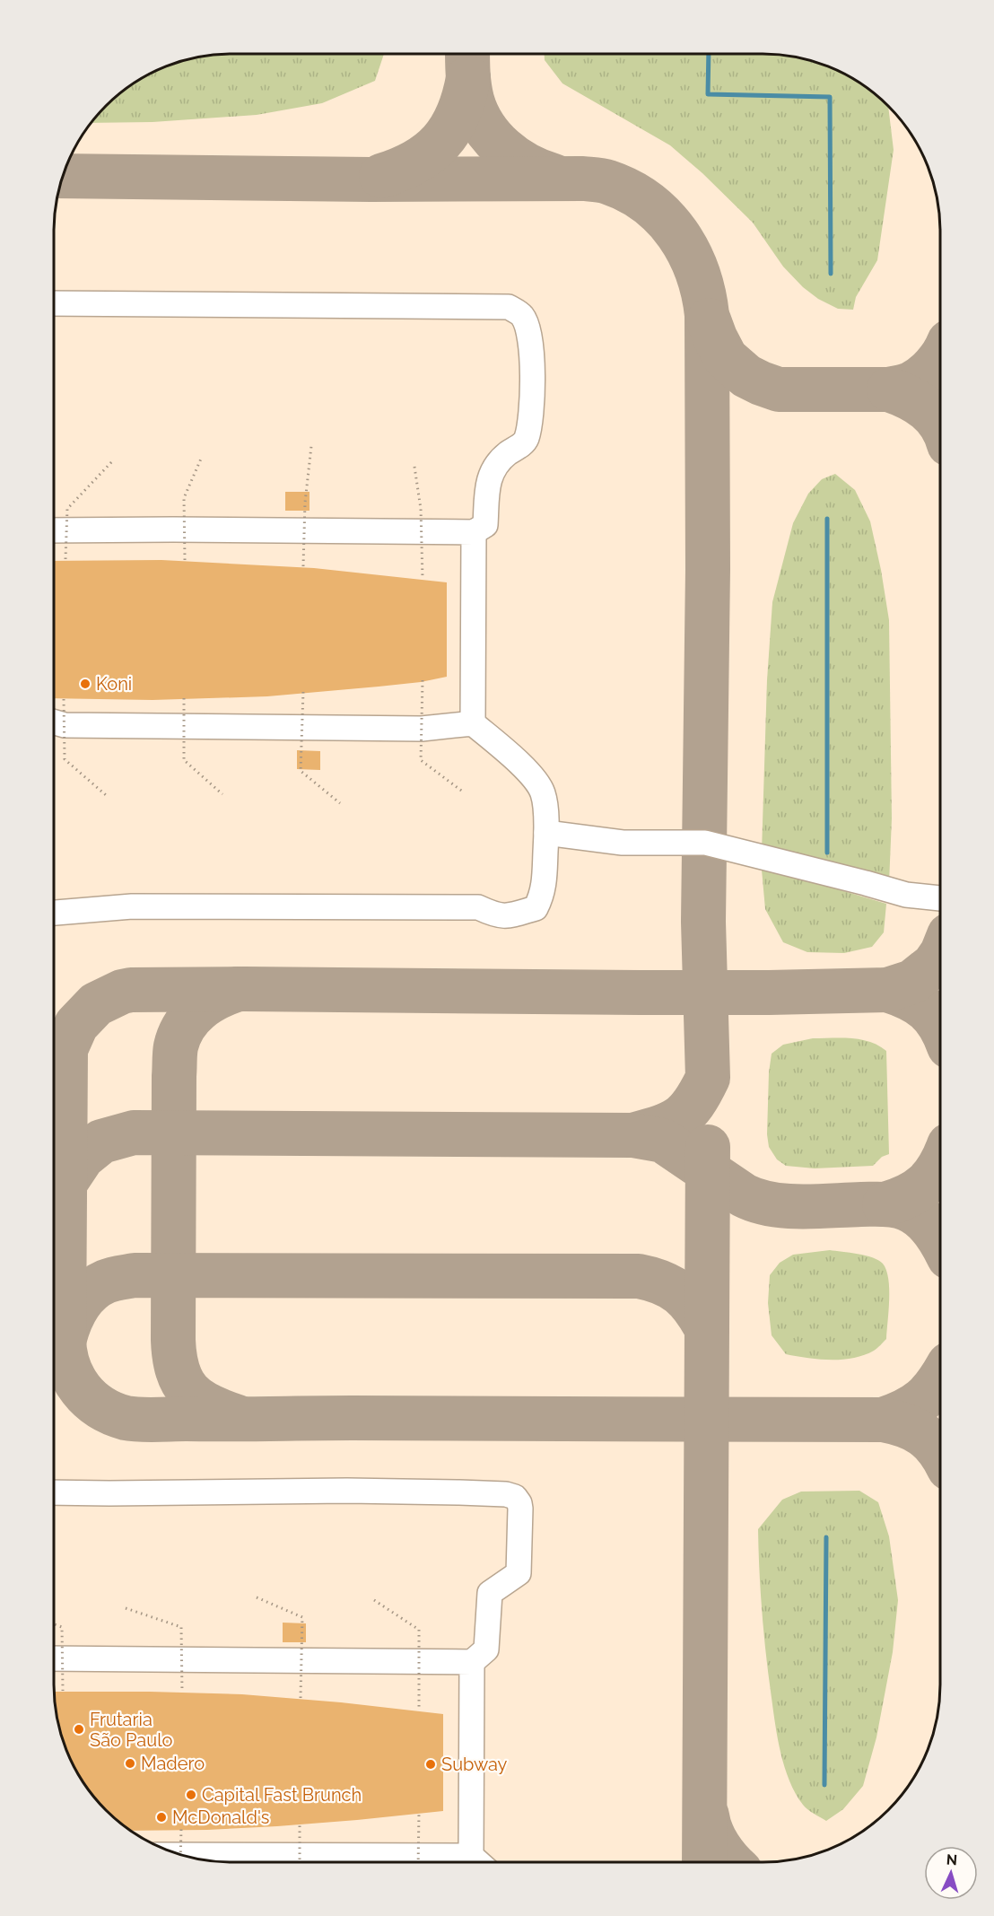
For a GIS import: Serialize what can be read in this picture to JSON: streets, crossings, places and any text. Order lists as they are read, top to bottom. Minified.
{"places":["Koni","Frutaria São Paulo","Madero","Subway","Capital Fast Brunch","McDonald's"],"north":"top"}
